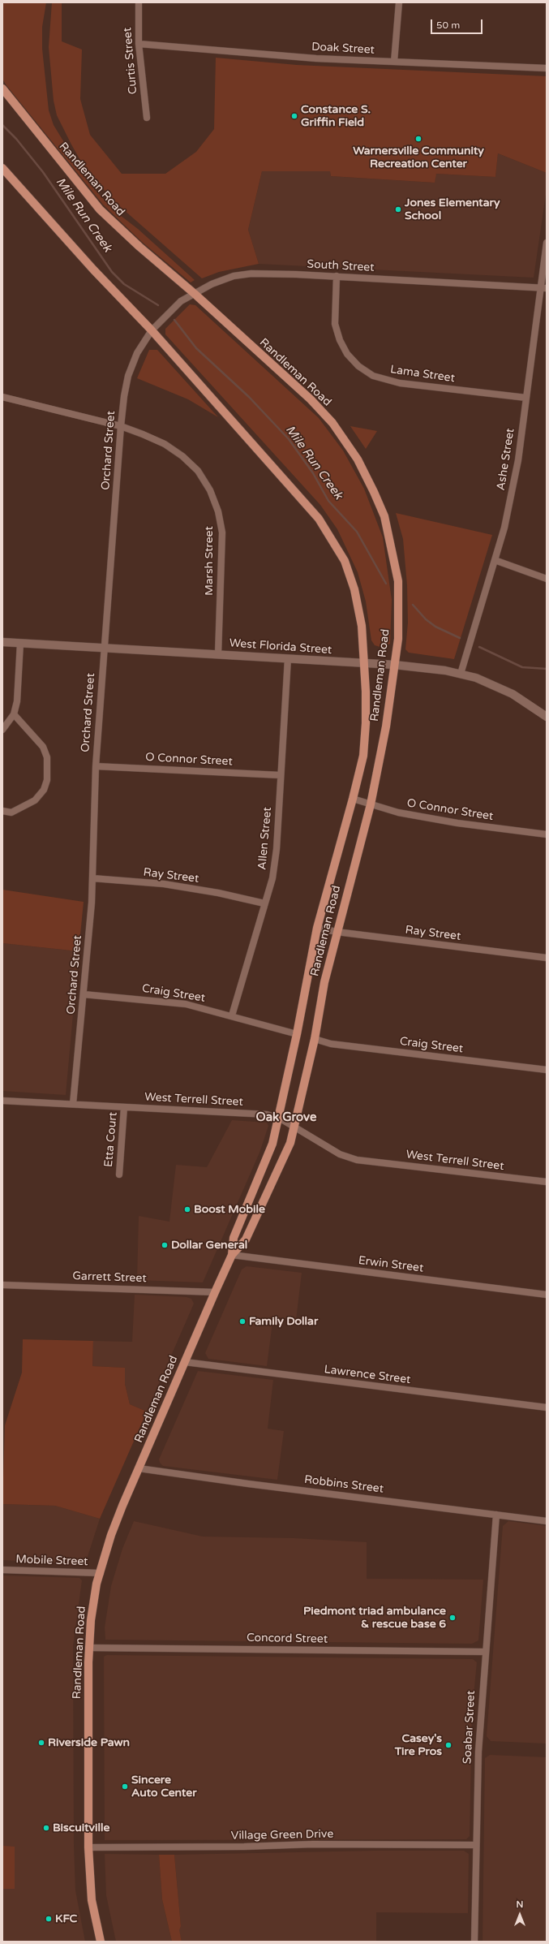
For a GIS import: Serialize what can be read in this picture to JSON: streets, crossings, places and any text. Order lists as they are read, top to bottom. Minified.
{"streets":{"main road":["Randleman Road","West Florida Street"],"street":["Doak Street","Curtis Street","South Street","Lama Street","Orchard Street","Ashe Street","Marsh Street","O Connor Street","Allen Street","Ray Street","Craig Street","West Terrell Street","Etta Court","Erwin Street","Garrett Street","Lawrence Street","Robbins Street","Mobile Street","Concord Street","Soabar Street","Village Green Drive"]},"crossings":[["Doak Street","Curtis Street"],["Randleman Road","South Street"],["Randleman Road","Orchard Street"],["Randleman Road","West Florida Street"],["Randleman Road","O Connor Street"],["Randleman Road","Ray Street"],["Randleman Road","Craig Street"],["Randleman Road","West Terrell Street"],["Randleman Road","Erwin Street"],["Randleman Road","Garrett Street"],["Randleman Road","Lawrence Street"],["Randleman Road","Robbins Street"],["Randleman Road","Mobile Street"],["Randleman Road","Concord Street"],["Randleman Road","Village Green Drive"],["South Street","Lama Street"],["South Street","Orchard Street"],["South Street","Ashe Street"],["Lama Street","Ashe Street"],["Orchard Street","Marsh Street"],["Orchard Street","West Florida Street"],["Orchard Street","O Connor Street"],["Orchard Street","Ray Street"],["Orchard Street","Craig Street"],["Orchard Street","West Terrell Street"],["Ashe Street","West Florida Street"],["Marsh Street","West Florida Street"],["West Florida Street","Allen Street"],["O Connor Street","Allen Street"],["Allen Street","Ray Street"],["Allen Street","Craig Street"],["West Terrell Street","Etta Court"],["Robbins Street","Soabar Street"],["Concord Street","Soabar Street"],["Soabar Street","Village Green Drive"]],"districts":["Oak Grove"],"water":["Mile Run Creek"],"places":["Constance S. Griffin Field","Warnersville Community Recreation Center","Jones Elementary School","Boost Mobile","Dollar General","Family Dollar","Piedmont triad ambulance & rescue base 6","Riverside Pawn","Casey's Tire Pros","Sincere Auto Center","Biscuitville","KFC"],"scale_bar":"50 m","north":"top"}
